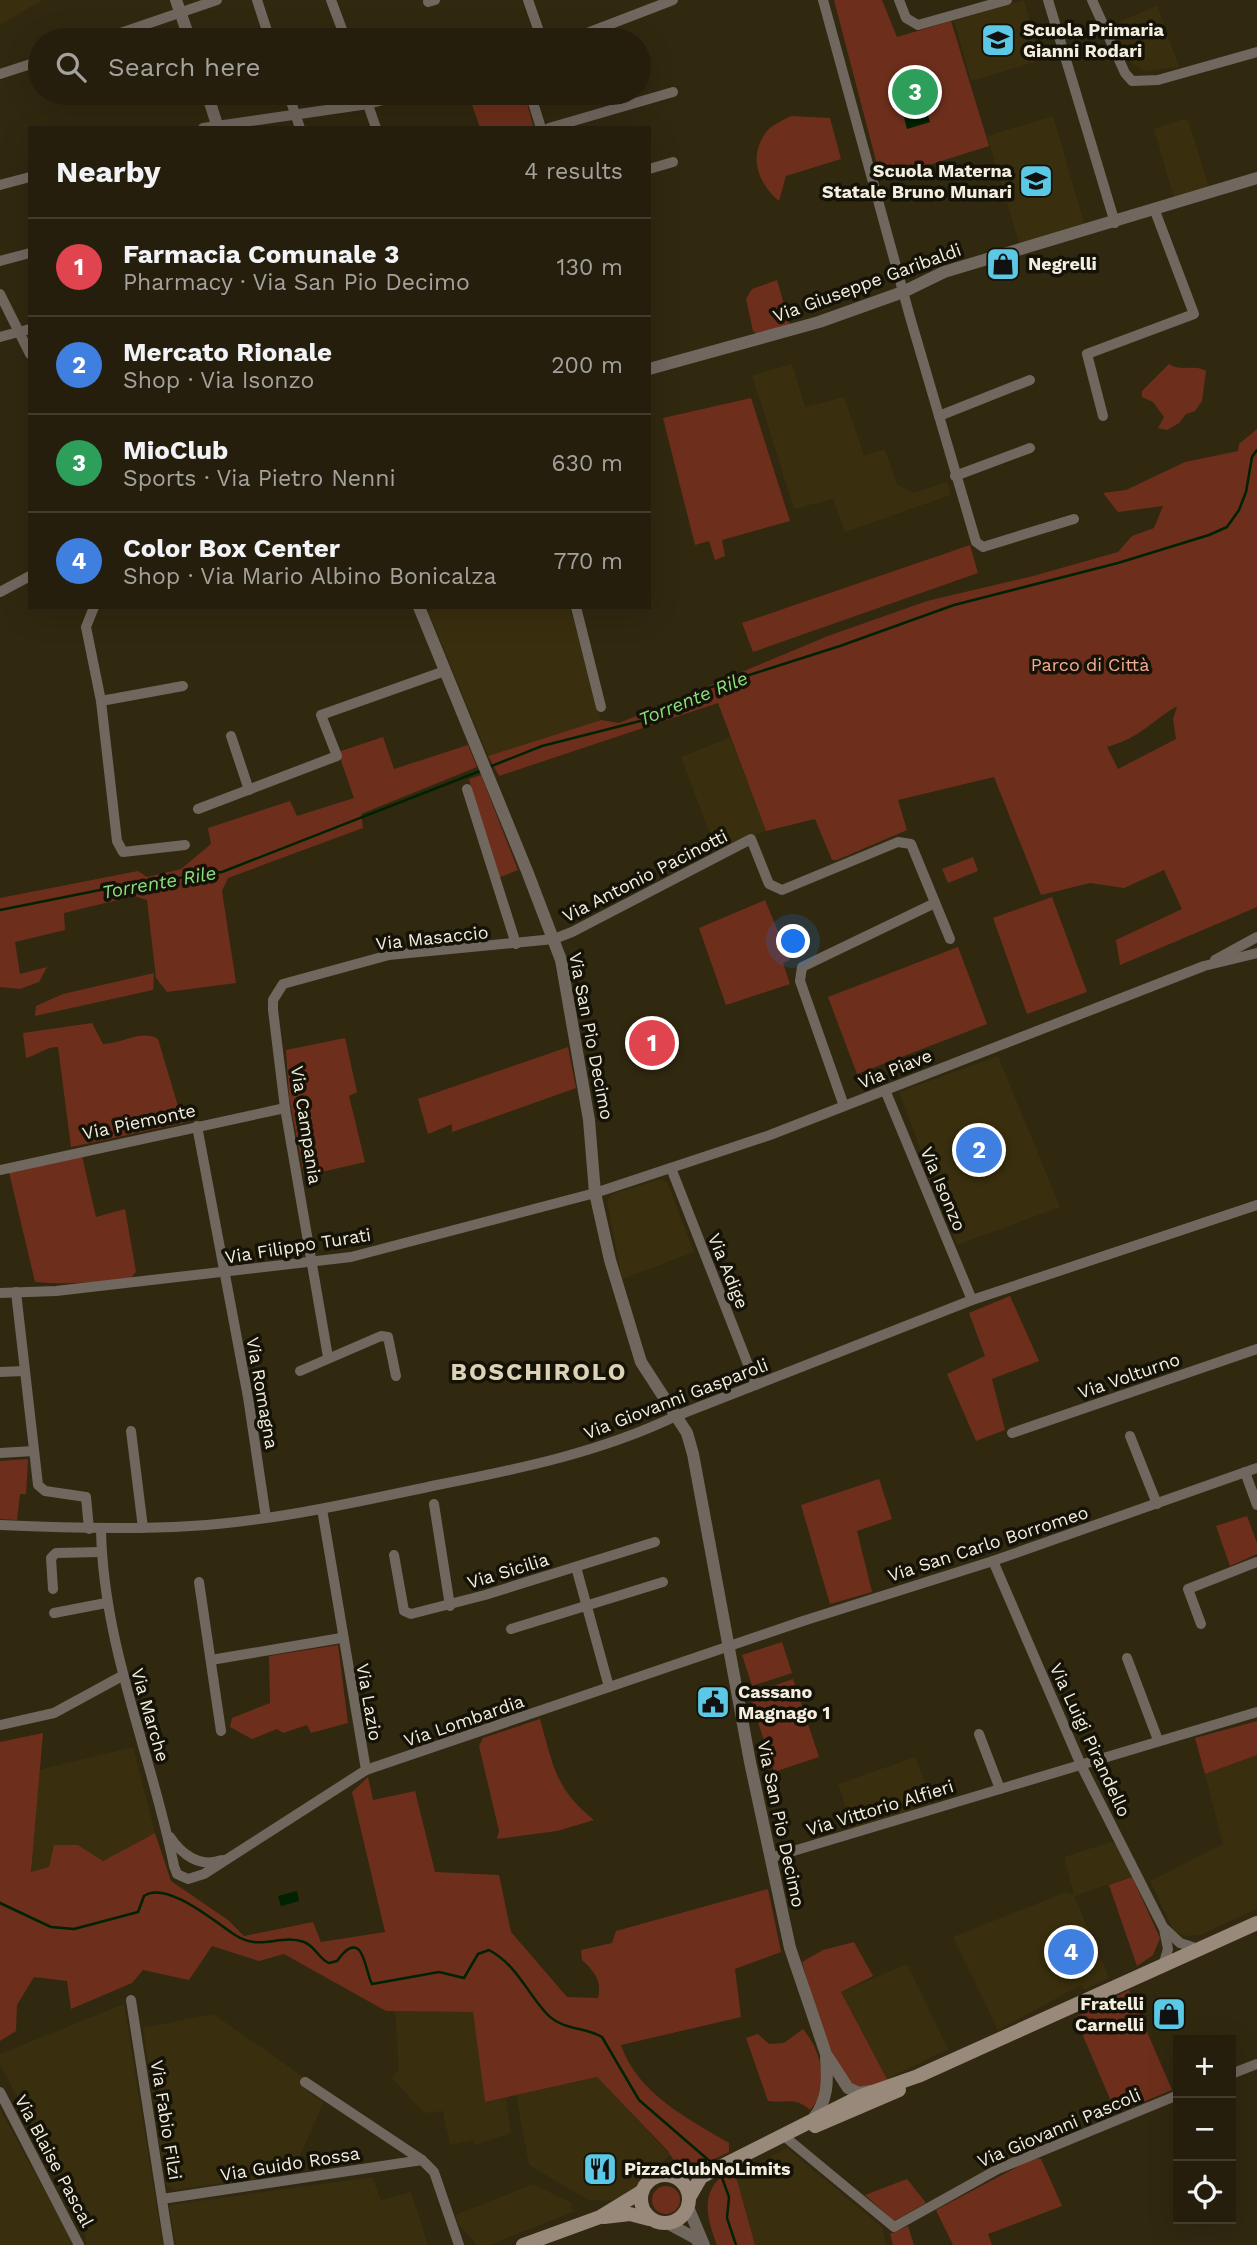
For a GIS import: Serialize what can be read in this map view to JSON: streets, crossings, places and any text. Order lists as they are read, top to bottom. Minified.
{"streets":{"street":["Via Giuseppe Garibaldi","Via Antonio Pacinotti","Via Masaccio","Via San Pio Decimo","Via Piave","Via Piemonte","Via Campania","Via Isonzo","Via Filippo Turati","Via Adige","Via Volturno","Via Romagna","Via Giovanni Gasparoli","Via San Carlo Borromeo","Via Sicilia","Via Lazio","Via Marche","Via Lombardia","Via Luigi Pirandello","Via Vittorio Alfieri","Via Fabio Filzi","Via Giovanni Pascoli","Via Blaise Pascal","Via Guido Rossa"]},"crossings":[["Via Antonio Pacinotti","Via Masaccio"],["Via Antonio Pacinotti","Via San Pio Decimo"],["Via Masaccio","Via San Pio Decimo"],["Via Masaccio","Via Campania"],["Via San Pio Decimo","Via Piave"],["Via San Pio Decimo","Via Filippo Turati"],["Via San Pio Decimo","Via Giovanni Gasparoli"],["Via San Pio Decimo","Via San Carlo Borromeo"],["Via San Pio Decimo","Via Lombardia"],["Via San Pio Decimo","Via Vittorio Alfieri"],["Via Piave","Via Isonzo"],["Via Piave","Via Filippo Turati"],["Via Piave","Via Adige"],["Via Piemonte","Via Campania"],["Via Piemonte","Via Romagna"],["Via Campania","Via Filippo Turati"],["Via Isonzo","Via Giovanni Gasparoli"],["Via Filippo Turati","Via Romagna"],["Via Adige","Via Giovanni Gasparoli"],["Via Romagna","Via Giovanni Gasparoli"],["Via Giovanni Gasparoli","Via Lazio"],["Via Giovanni Gasparoli","Via Marche"],["Via San Carlo Borromeo","Via Lombardia"],["Via San Carlo Borromeo","Via Luigi Pirandello"],["Via Sicilia","Via Lombardia"],["Via Lazio","Via Lombardia"],["Via Marche","Via Lombardia"],["Via Luigi Pirandello","Via Vittorio Alfieri"],["Via Fabio Filzi","Via Guido Rossa"]],"districts":["BOSCHIROLO"],"water":["Torrente Rile"],"parks":["Parco di Città"],"places":{"school or university":["Scuola Primaria Gianni Rodari","Scuola Materna Statale Bruno Munari"],"shop":["Negrelli","Fratelli Carnelli"],"public building":["Cassano Magnago 1"],"restaurant":["PizzaClubNoLimits"]},"page":{"search":"Search here","pins":["3","1","2","4"],"heading":["Nearby","4 results"],"list":[{"mark":"1","name":"Farmacia Comunale 3","note":"Pharmacy · Via San Pio Decimo","value":"130 m"},{"mark":"2","name":"Mercato Rionale","note":"Shop · Via Isonzo","value":"200 m"},{"mark":"3","name":"MioClub","note":"Sports · Via Pietro Nenni","value":"630 m"},{"mark":"4","name":"Color Box Center","note":"Shop · Via Mario Albino Bonicalza","value":"770 m"}],"map_buttons":["+","−"]}}
